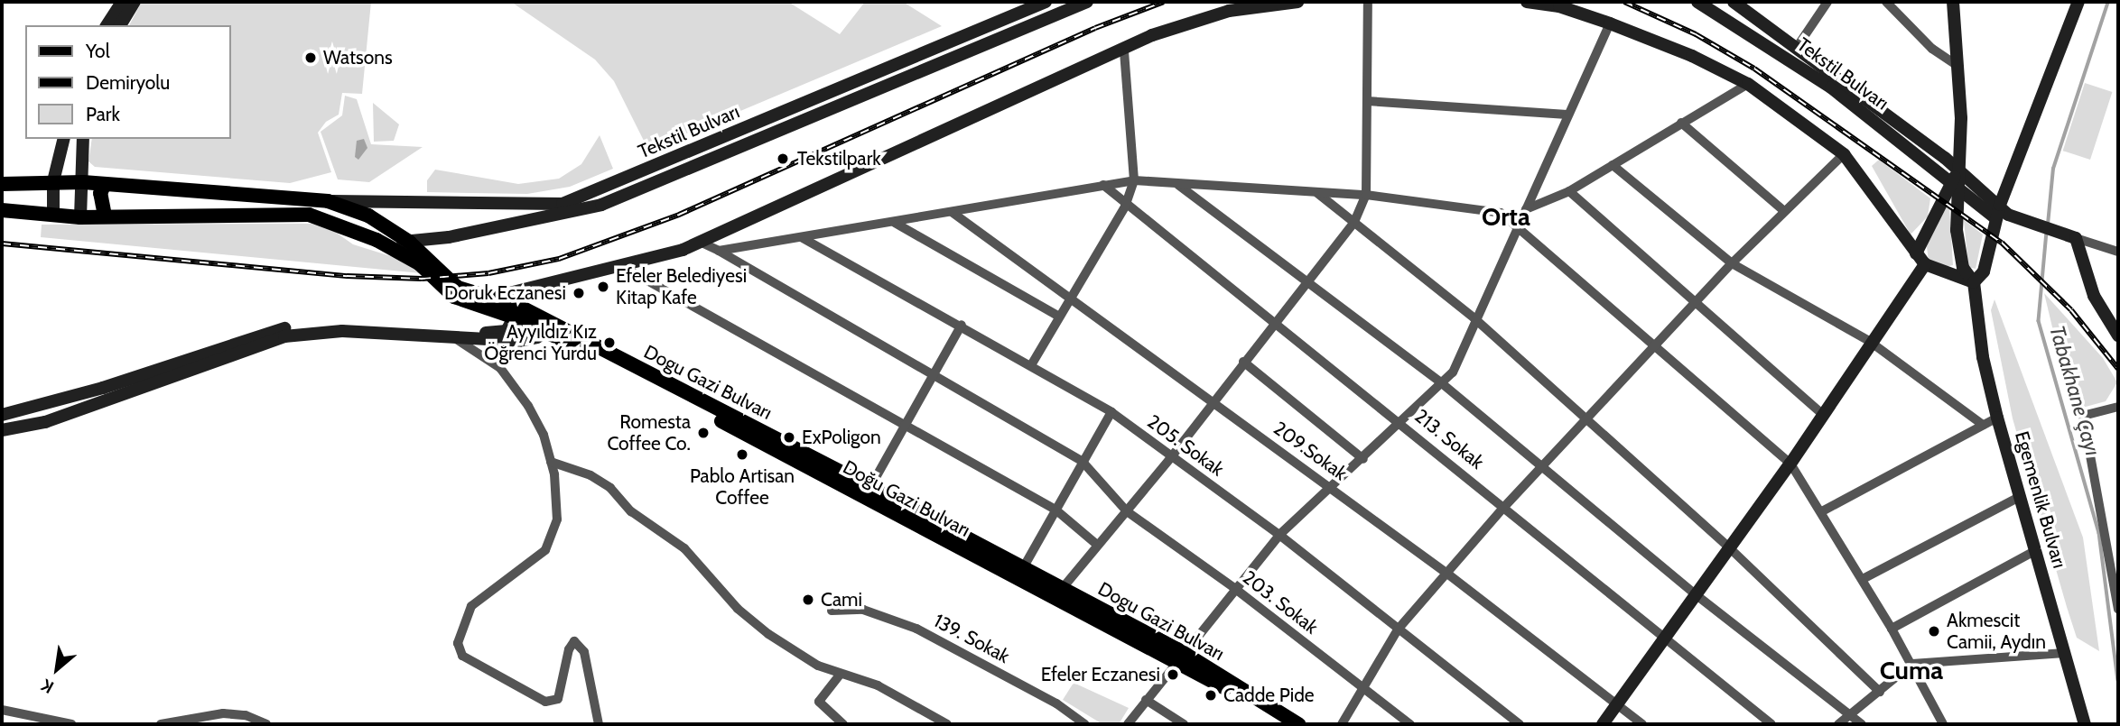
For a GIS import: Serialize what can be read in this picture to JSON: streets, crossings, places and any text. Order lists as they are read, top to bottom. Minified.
{"streets":{"main road":["Dogu Gazi Bulvarı","Doğu Gazi Bulvarı"],"street":["Tekstil Bulvarı","213. Sokak","205. Sokak","209.Sokak","Egemenlik Bulvarı","203. Sokak","139. Sokak"]},"crossings":[["Tekstil Bulvarı","Dogu Gazi Bulvarı"],["Tekstil Bulvarı","Doğu Gazi Bulvarı"],["Dogu Gazi Bulvarı","Doğu Gazi Bulvarı"]],"districts":["Orta","Cuma"],"water":["Tabakhane Çayı"],"places":["Watsons","Tekstilpark","Efeler Belediyesi Kitap Kafe","Doruk Eczanesi","Ayyıldız Kız Öğrenci Yurdu","Romesta Coffee Co.","ExPoligon","Pablo Artisan Coffee","Cami","Akmescit Camii, Aydın","Efeler Eczanesi","Cadde Pide"],"legend":["Yol","Demiryolu","Park"],"north":"bottom left"}
